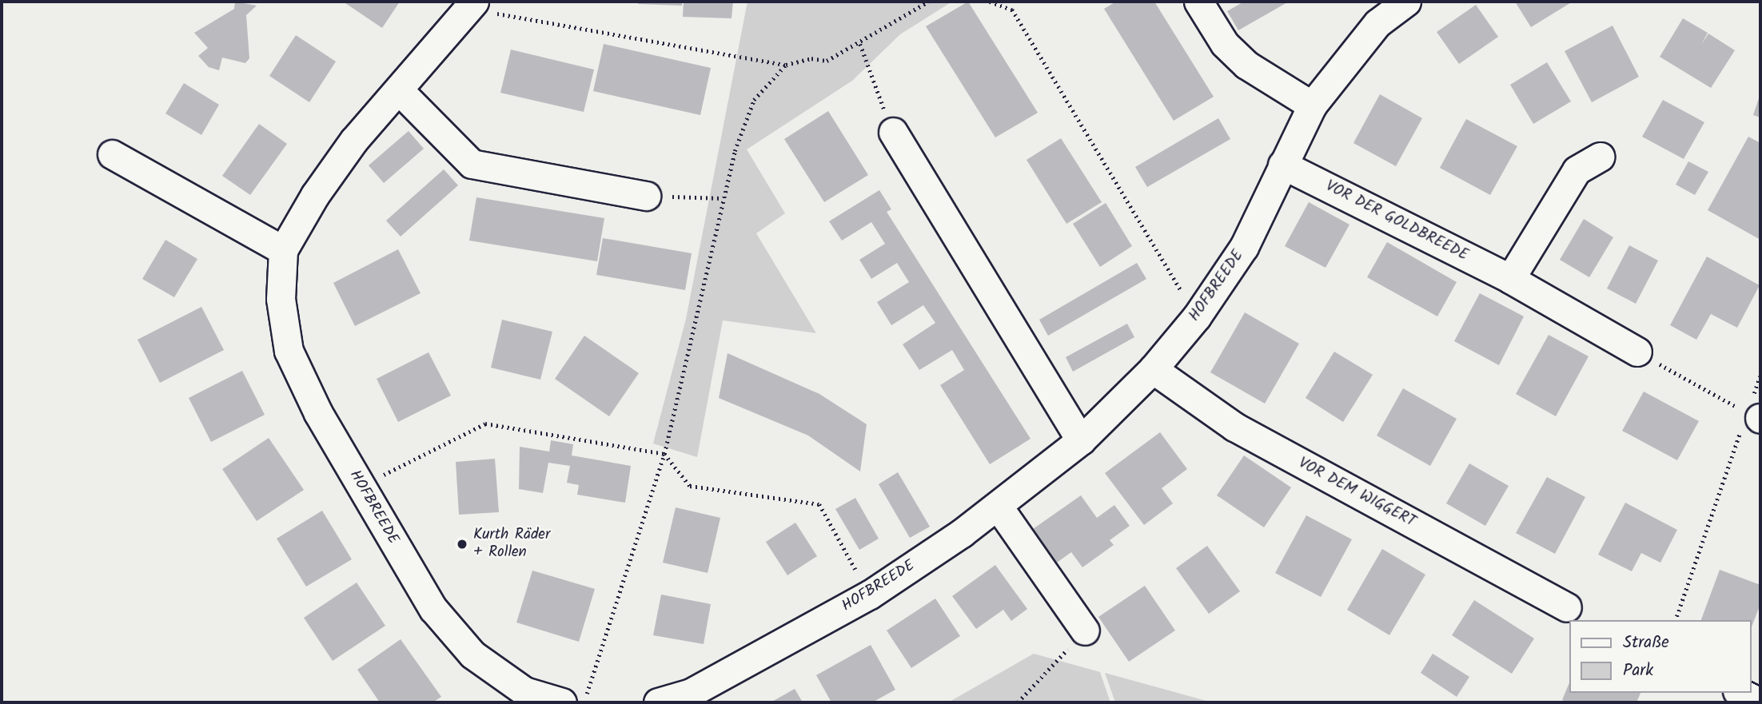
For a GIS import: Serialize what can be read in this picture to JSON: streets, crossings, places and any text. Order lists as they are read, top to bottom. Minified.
{"streets":{"street":["VOR DER GOLDBREEDE","HOFBREEDE","VOR DEM WIGGERT"]},"crossings":[["VOR DER GOLDBREEDE","HOFBREEDE"],["HOFBREEDE","VOR DEM WIGGERT"]],"places":["Kurth Räder + Rollen"],"legend":["Straße","Park"]}
